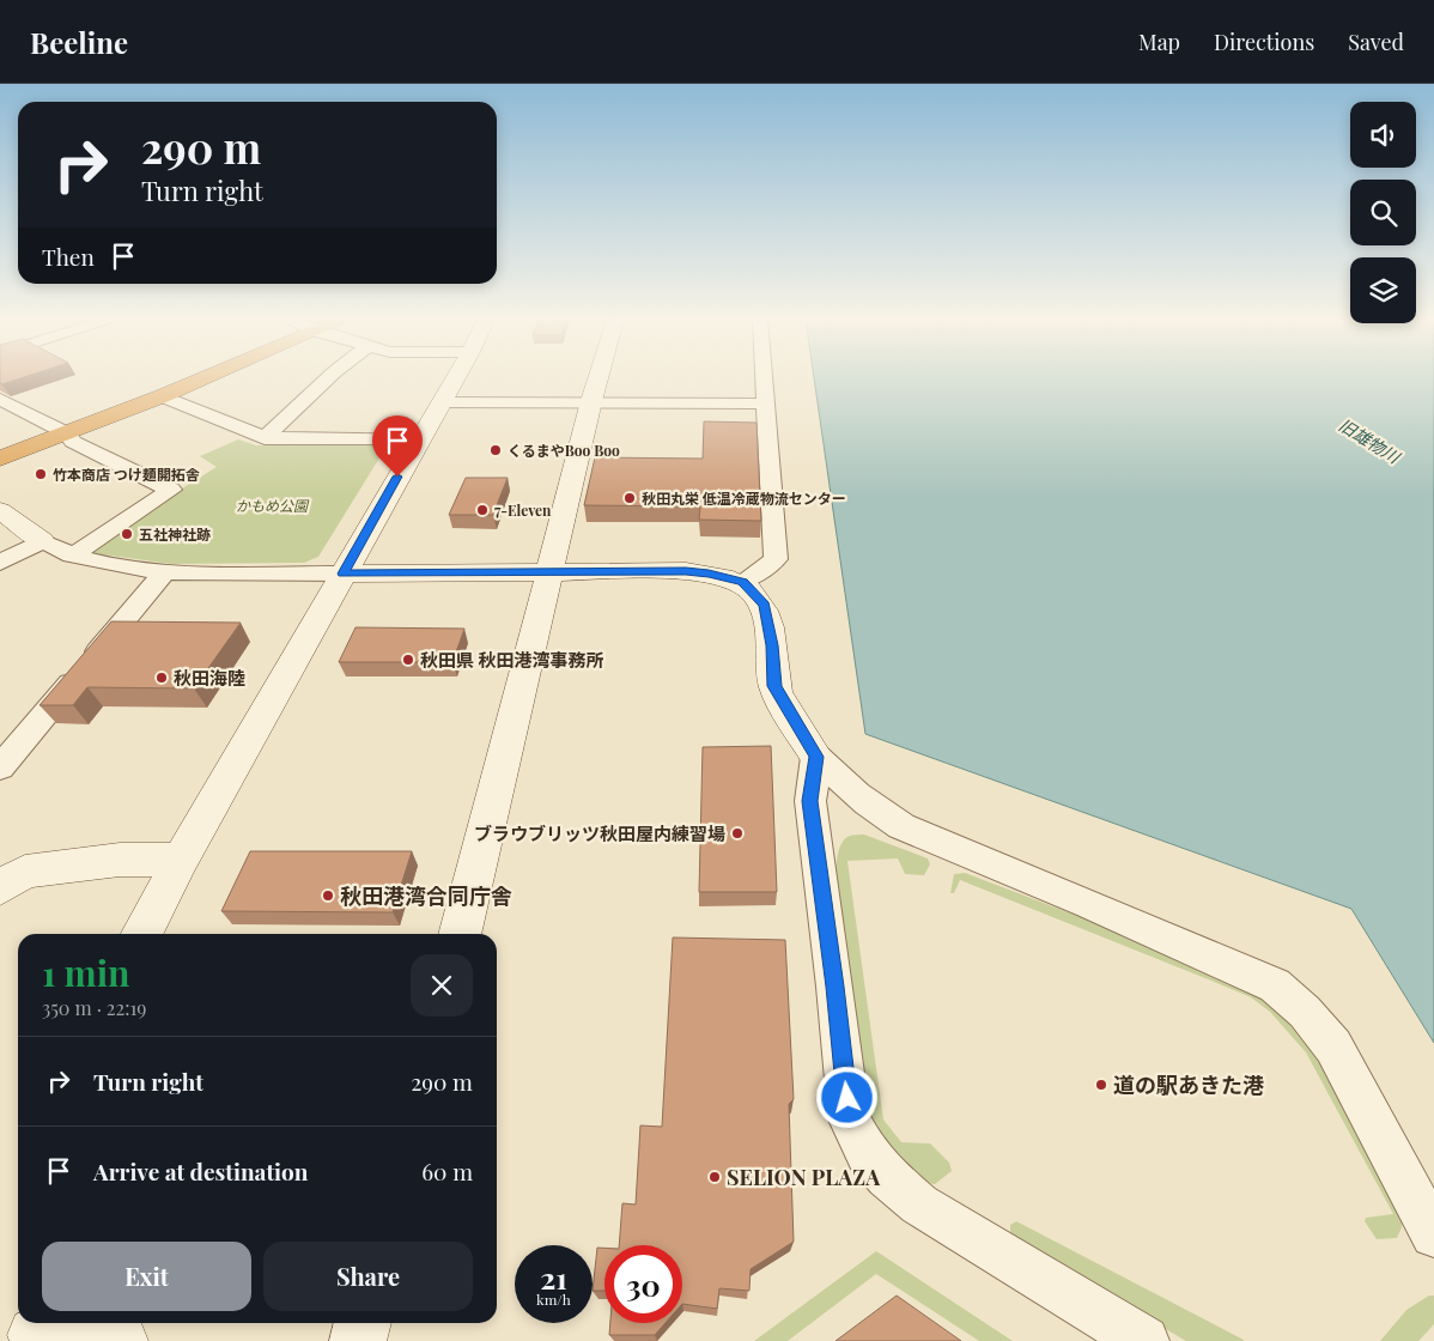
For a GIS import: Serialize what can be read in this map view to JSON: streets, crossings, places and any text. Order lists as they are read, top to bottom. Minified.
{"water":["旧雄物川"],"parks":["かもめ公園"],"places":["くるまやBoo Boo","竹本商店 つけ麺開拓舎","秋田丸栄 低温冷蔵物流センター","7-Eleven","五社神社跡","秋田県 秋田港湾事務所","秋田海陸","ブラウブリッツ秋田屋内練習場","秋田港湾合同庁舎","道の駅あきた港","SELION PLAZA"],"page":{"header":"Beeline","nav":["Map","Directions","Saved"],"turn":["290 m","Turn right"],"then":"Then","heading":["1 min","350 m · 22:19"],"list":[{"name":"Turn right","value":"290 m"},{"name":"Arrive at destination","value":"60 m"}],"buttons":["Exit","Share"],"speed":"21 km/h","limit":"30"}}
